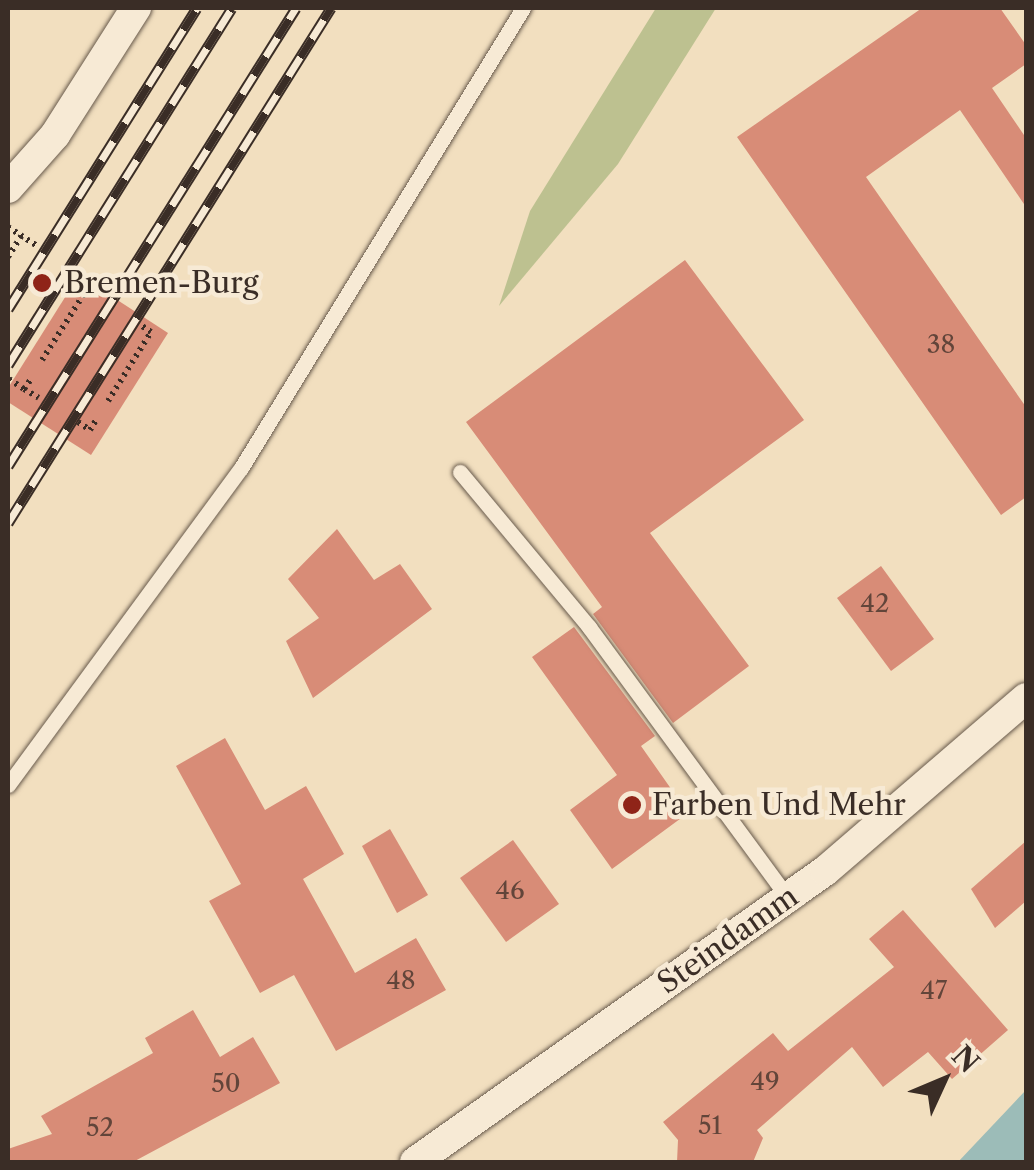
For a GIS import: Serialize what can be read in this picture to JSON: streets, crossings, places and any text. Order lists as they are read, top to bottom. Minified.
{"streets":{"street":["Steindamm"]},"places":["Bremen-Burg","Farben Und Mehr"],"house_numbers":["38","42","46","48","47","49","50","51","52"],"north":"top right"}
